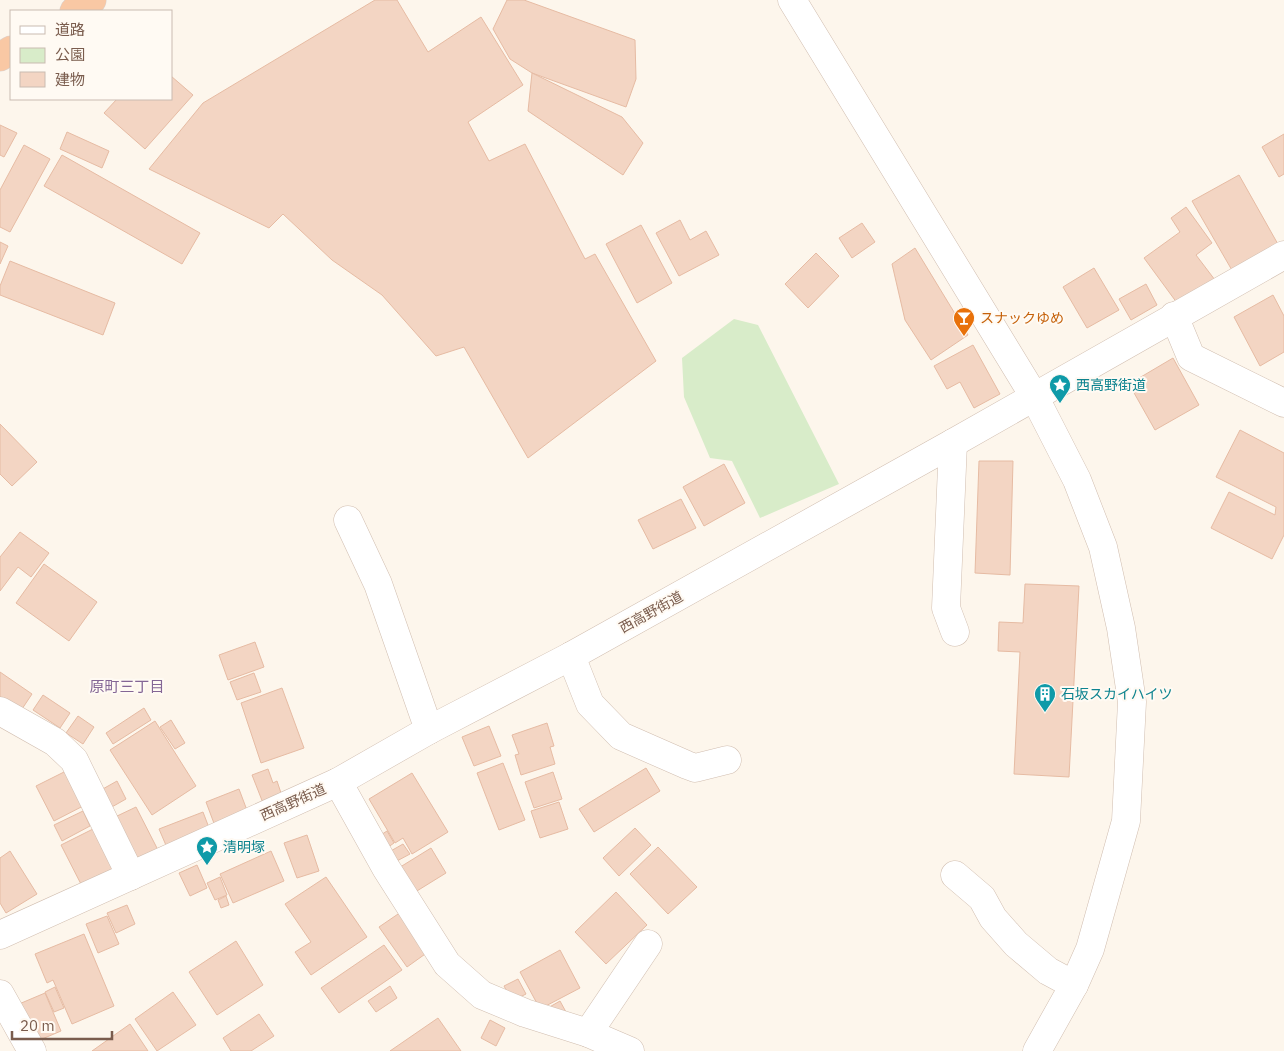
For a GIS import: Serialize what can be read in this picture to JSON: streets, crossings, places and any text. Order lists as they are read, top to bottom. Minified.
{"streets":{"street":["西高野街道"]},"districts":["原町三丁目"],"places":{"bar":["スナックゆめ"],"place":["西高野街道","清明塚"],"building":["石坂スカイハイツ"]},"legend":["道路","公園","建物"],"scale_bar":"20 m"}
